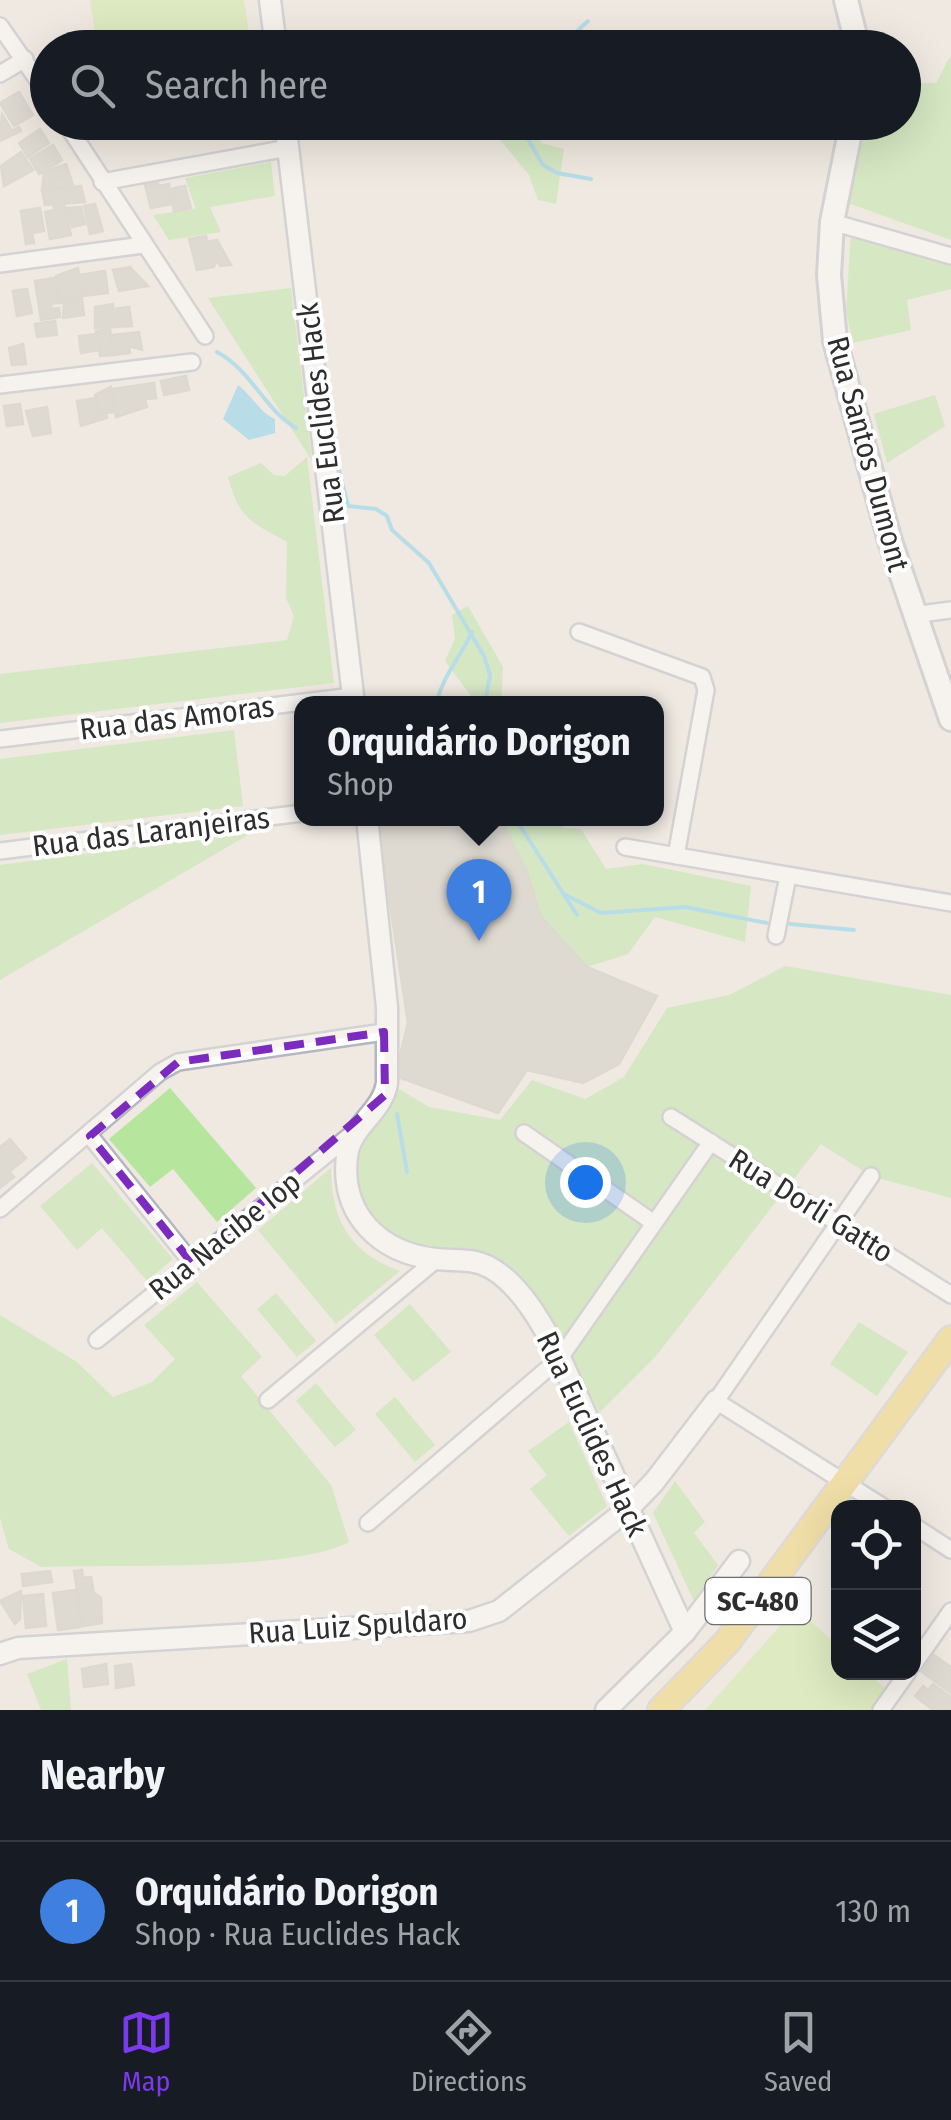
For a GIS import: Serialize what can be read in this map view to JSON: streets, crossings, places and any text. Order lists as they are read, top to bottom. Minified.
{"streets":{"main road":["Rua Santos Dumont","SC-480"],"street":["Rua Euclides Hack","Rua das Amoras","Rua das Laranjeiras","Rua Dorli Gatto","Rua Nacibe Iop","Rua Luiz Spuldaro"]},"crossings":[["Rua Euclides Hack","Rua Nacibe Iop"],["Rua Euclides Hack","Rua Luiz Spuldaro"],["Rua Dorli Gatto","Rua Luiz Spuldaro"]],"page":{"search":"Search here","popup":["Orquidário Dorigon","Shop"],"pins":"1","heading":"Nearby","list":[{"mark":"1","name":"Orquidário Dorigon","note":"Shop · Rua Euclides Hack","value":"130 m"}],"nav":["Map","Directions","Saved"]}}
